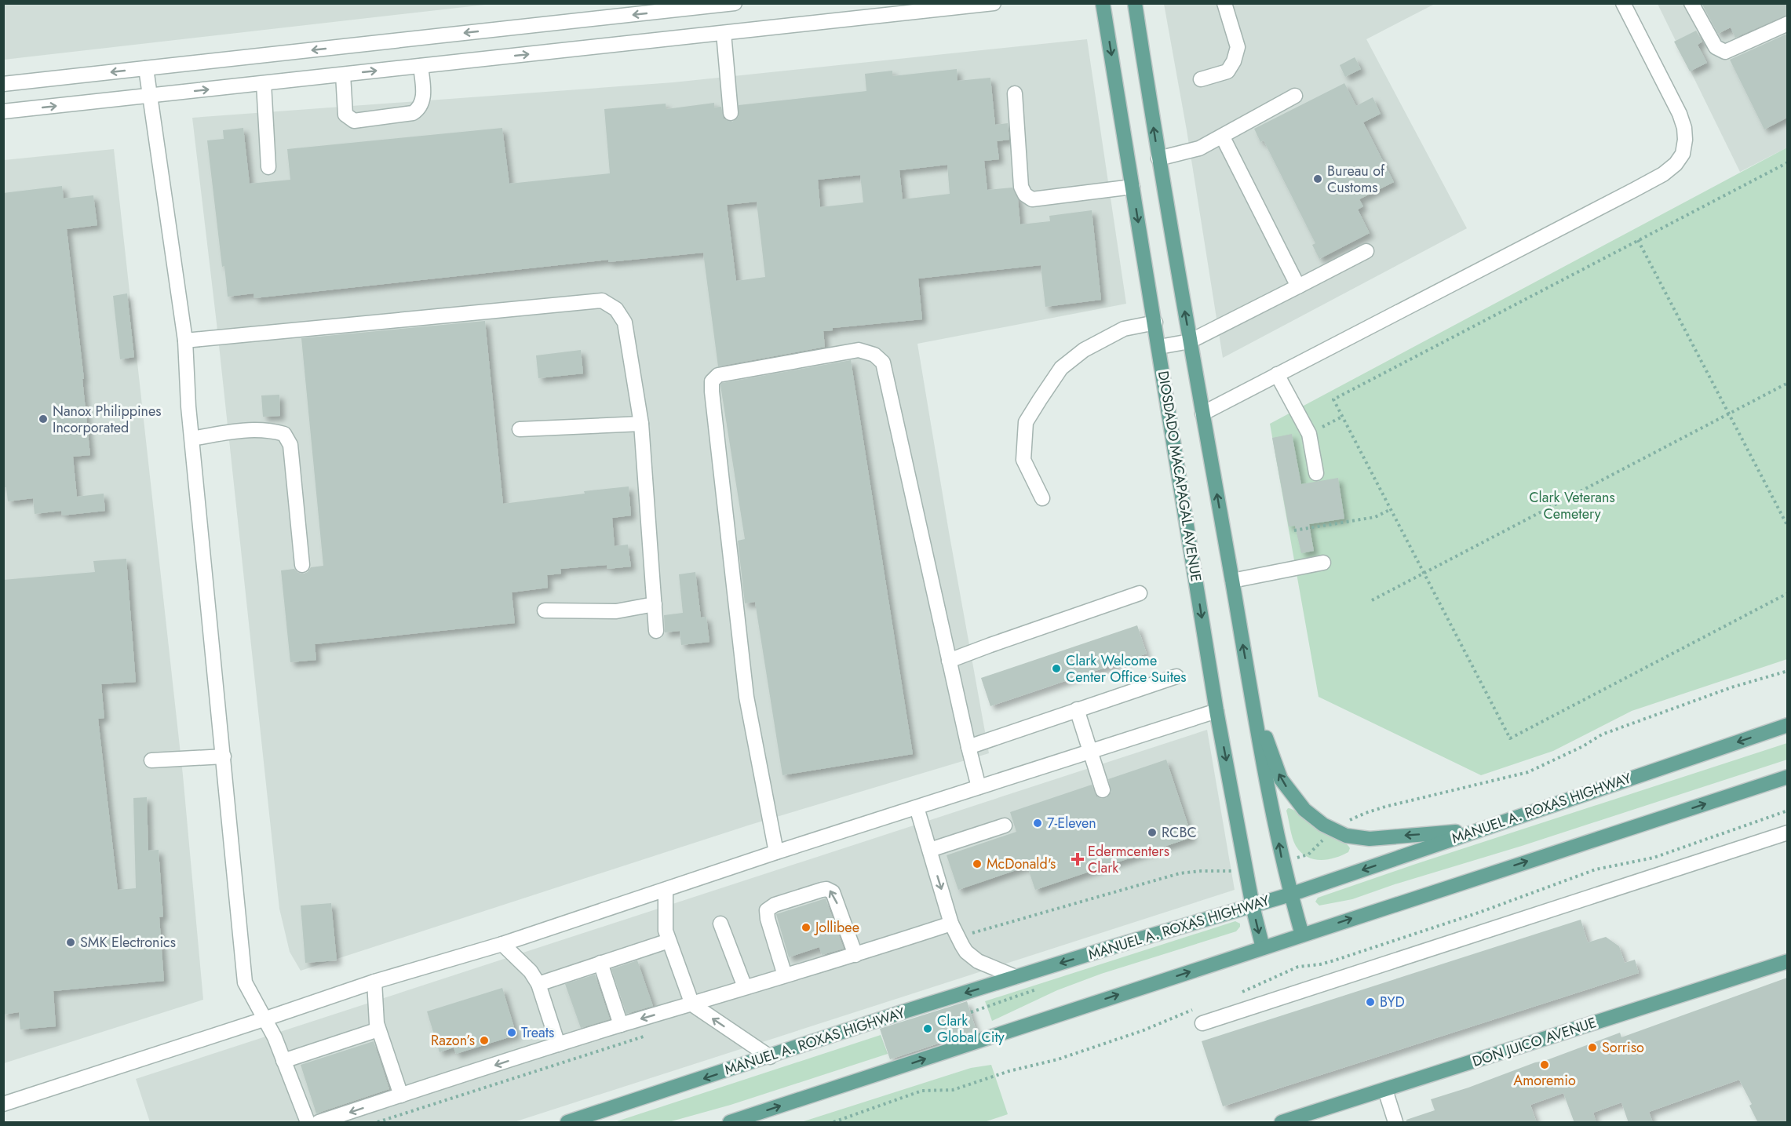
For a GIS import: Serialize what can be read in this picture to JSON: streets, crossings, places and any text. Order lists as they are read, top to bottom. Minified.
{"streets":{"main road":["DIOSDADO MACAPAGAL AVENUE","MANUEL A. ROXAS HIGHWAY","DON JUICO AVENUE"]},"crossings":[["DIOSDADO MACAPAGAL AVENUE","MANUEL A. ROXAS HIGHWAY"]],"parks":["Clark Veterans Cemetery"],"places":{"other":["Bureau of Customs","Nanox Philippines Incorporated","Clark Welcome Center Office Suites","7-Eleven","RCBC","McDonald's","Jollibee","SMK Electronics","BYD","Clark Global City","Treats","Razon’s","Sorriso","Amoremio"],"health":["Edermcenters Clark"]}}
